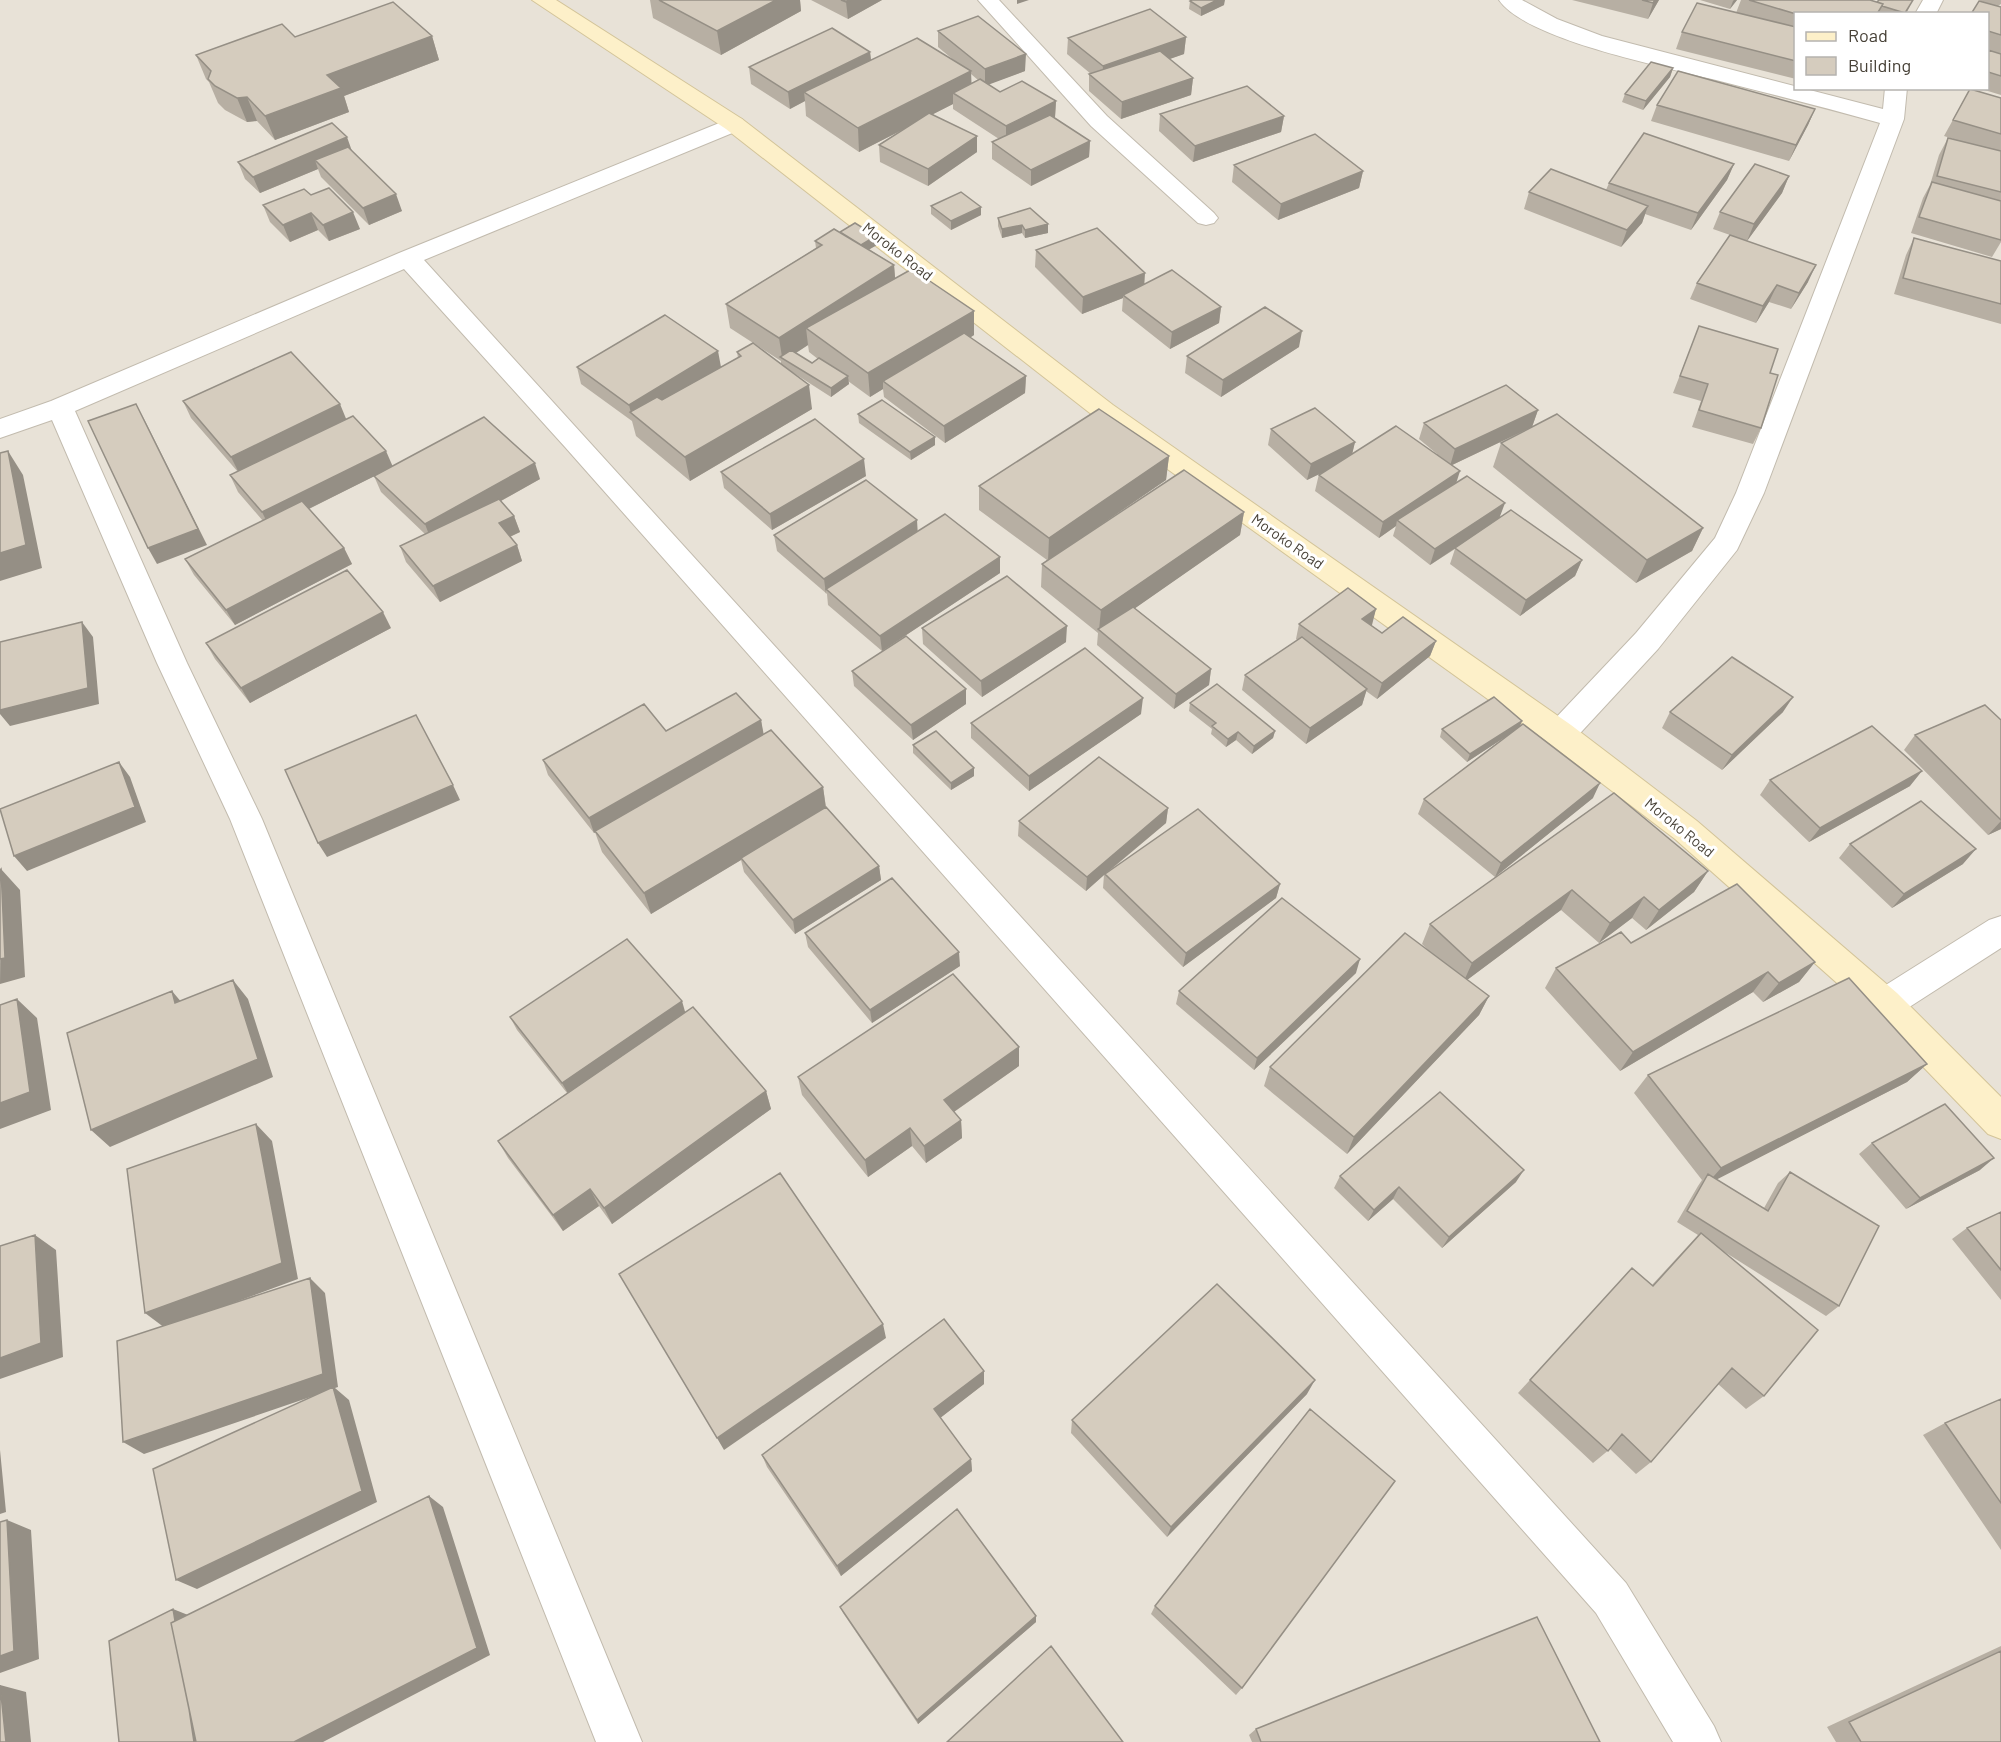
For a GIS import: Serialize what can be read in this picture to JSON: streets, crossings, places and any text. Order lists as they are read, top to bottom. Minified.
{"streets":{"street":["Moroko Road"]},"legend":["Road","Building"]}
